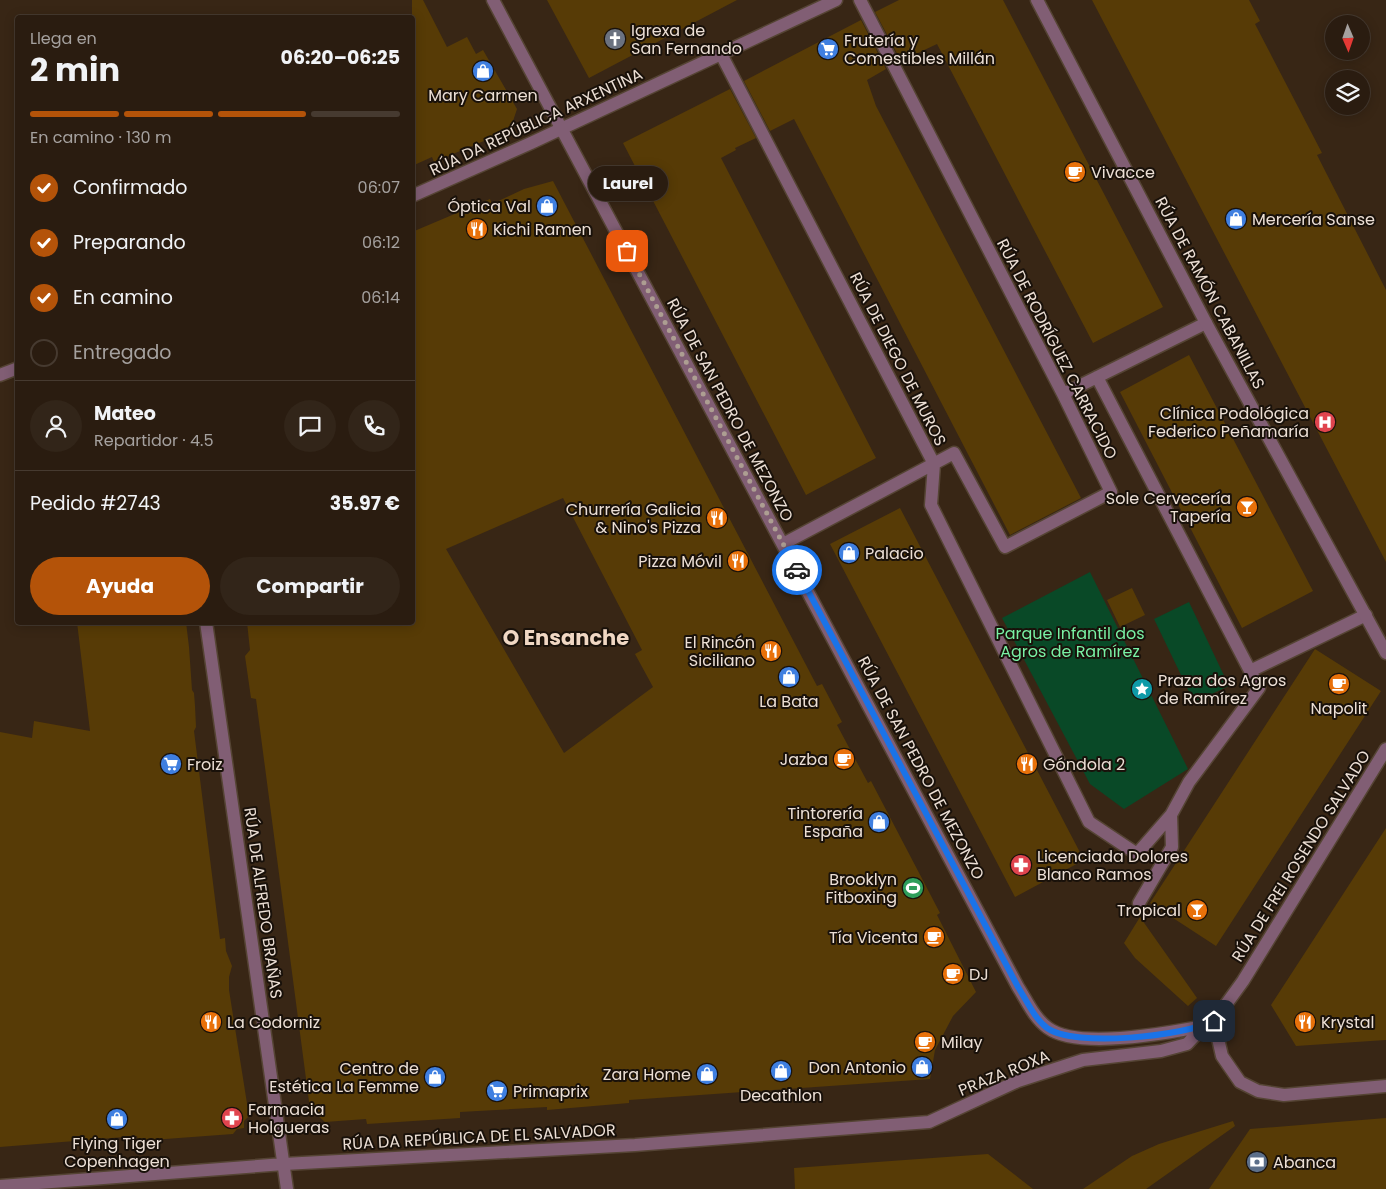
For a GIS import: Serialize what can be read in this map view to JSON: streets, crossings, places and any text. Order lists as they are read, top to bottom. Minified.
{"streets":{"street":["RÚA DA REPÚBLICA ARXENTINA","RÚA DE RAMÓN CABANILLAS","RÚA DE RODRÍGUEZ CARRACIDO","RÚA DE DIEGO DE MUROS","RÚA DE SAN PEDRO DE MEZONZO","RÚA DE FREI ROSENDO SALVADO","RÚA DE ALFREDO BRAÑAS","PRAZA ROXA","RÚA DA REPÚBLICA DE EL SALVADOR"]},"crossings":[["RÚA DA REPÚBLICA ARXENTINA","RÚA DE DIEGO DE MUROS"],["RÚA DA REPÚBLICA ARXENTINA","RÚA DE SAN PEDRO DE MEZONZO"],["RÚA DE RODRÍGUEZ CARRACIDO","RÚA DE DIEGO DE MUROS"],["RÚA DE SAN PEDRO DE MEZONZO","PRAZA ROXA"],["RÚA DE FREI ROSENDO SALVADO","PRAZA ROXA"],["RÚA DE ALFREDO BRAÑAS","RÚA DA REPÚBLICA DE EL SALVADOR"],["PRAZA ROXA","RÚA DA REPÚBLICA DE EL SALVADOR"]],"districts":["O Ensanche"],"parks":["Parque Infantil dos Agros de Ramírez"],"places":{"church":["Igrexa de San Fernando"],"supermarket":["Frutería y Comestibles Millán","Froiz","Primaprix"],"shop":["Mary Carmen","Óptica Val","Mercería Sanse","Palacio","La Bata","Tintorería España","Don Antonio","Decathlon","Zara Home","Centro de Estética La Femme","Flying Tiger Copenhagen"],"cafe":["Vivacce","Napolit","Jazba","Tía Vicenta","DJ","Milay"],"restaurant":["Kichi Ramen","Churrería Galicia & Nino's Pizza","Pizza Móvil","El Rincón Siciliano","Góndola 2","La Codorniz","Krystal"],"other":["Laurel"],"hospital":["Clínica Podológica Federico Peñamaría"],"bar":["Sole Cervecería Tapería","Tropical"],"place":["Praza dos Agros de Ramírez"],"pharmacy":["Licenciada Dolores Blanco Ramos","Farmacia Holgueras"],"sports":["Brooklyn Fitboxing"],"bank":["Abanca"]},"north":"bottom","page":{"heading":["2 min","Llega en","06:20–06:25"],"panel":["Mateo","Repartidor · 4.5","Pedido #2743","35.97 €"],"bar":"En camino · 130 m","list":[["Confirmado","06:07"],["Preparando","06:12"],["En camino","06:14"],"Entregado"],"bubble":"Laurel","buttons":["Ayuda","Compartir"]}}
